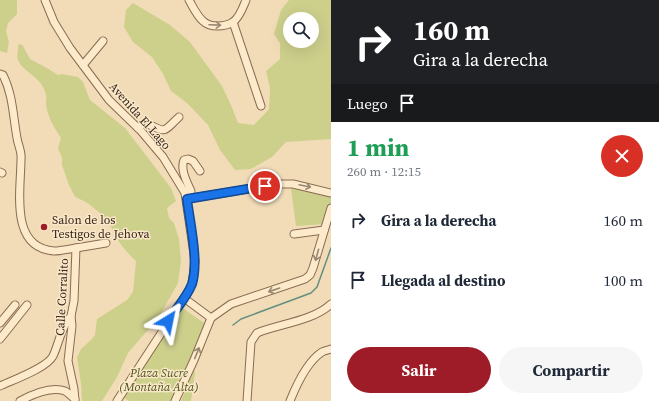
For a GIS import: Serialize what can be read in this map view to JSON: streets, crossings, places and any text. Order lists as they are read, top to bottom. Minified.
{"streets":{"street":["Avenida El Lago","Calle Corralito"]},"parks":["Plaza Sucre (Montaña Alta)"],"places":["Salon de los Testigos de Jehova"],"page":{"turn":["160 m","Gira a la derecha"],"then":"Luego","heading":["1 min","260 m · 12:15"],"list":[{"name":"Gira a la derecha","value":"160 m"},{"name":"Llegada al destino","value":"100 m"}],"buttons":["Salir","Compartir"]}}
